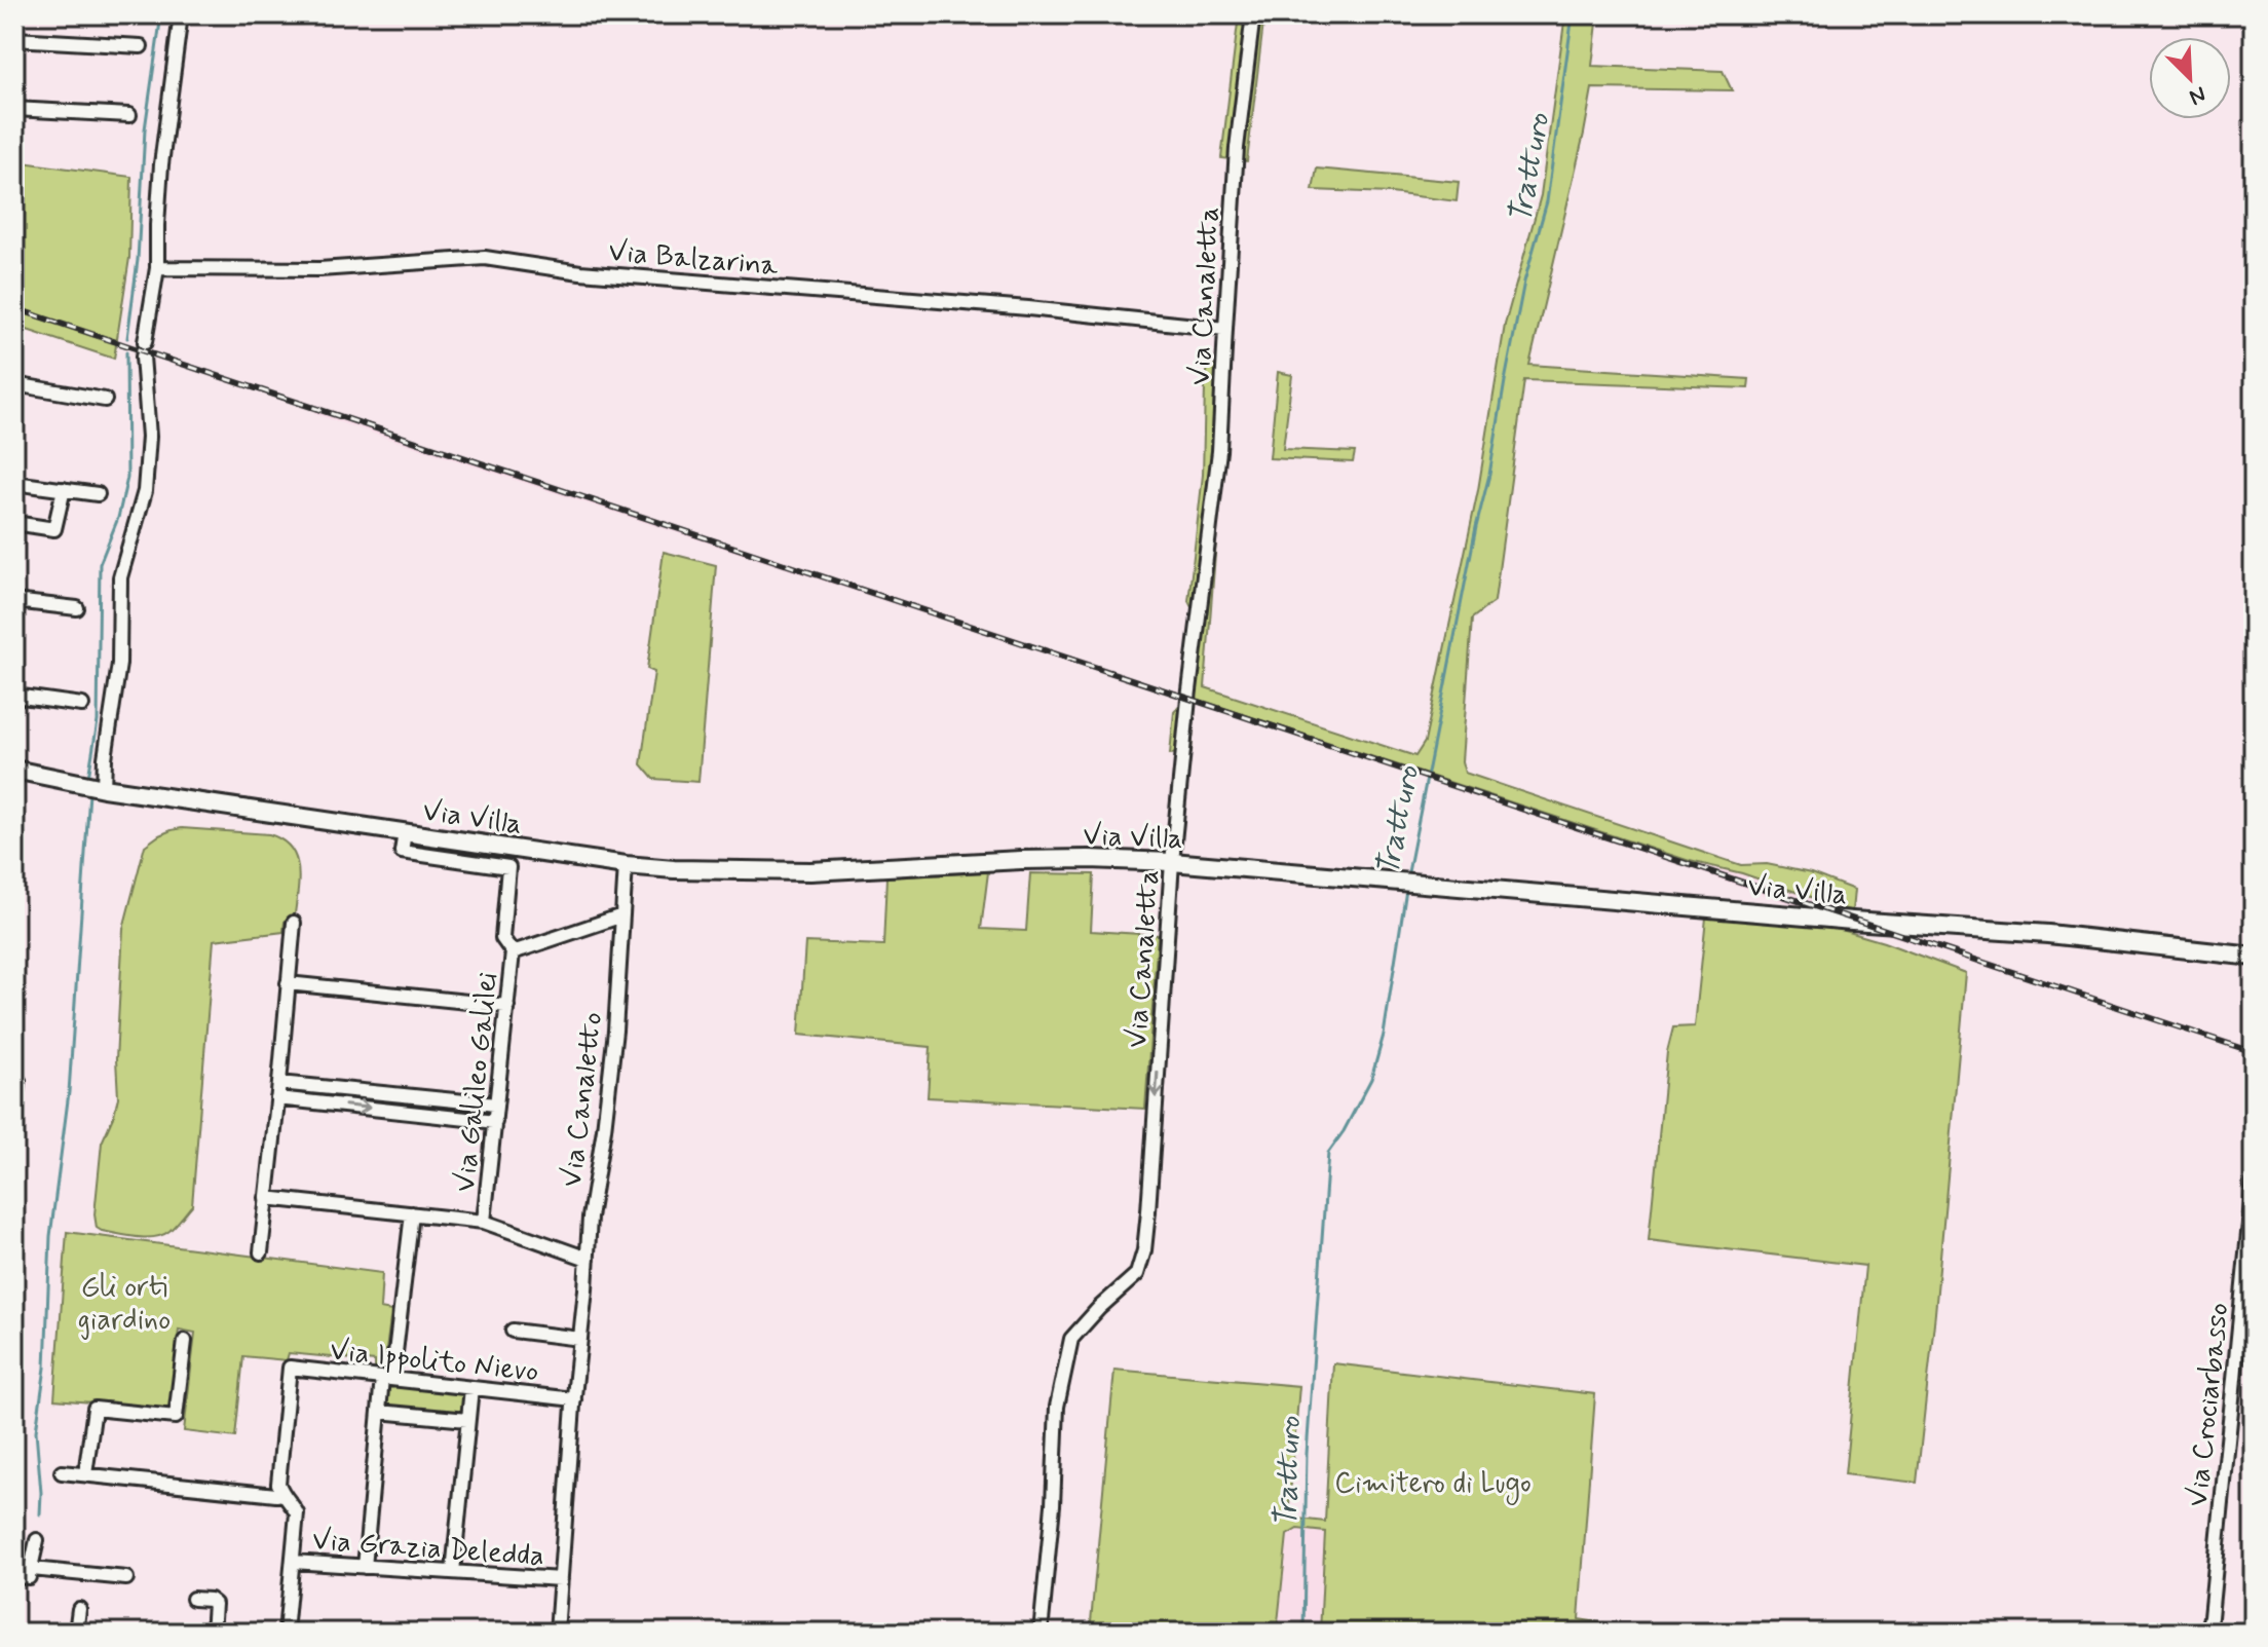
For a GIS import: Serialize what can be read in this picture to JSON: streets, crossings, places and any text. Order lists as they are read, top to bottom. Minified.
{"streets":{"street":["Via Balzarina","Via Canaletta","Via Villa","Via Galileo Galilei","Via Canaletto","Via Ippolito Nievo","Via Crociarbasso","Via Grazia Deledda"]},"crossings":[["Via Balzarina","Via Canaletta"],["Via Canaletta","Via Villa"],["Via Villa","Via Canaletto"],["Via Galileo Galilei","Via Canaletto"],["Via Canaletto","Via Ippolito Nievo"],["Via Canaletto","Via Grazia Deledda"]],"one_way":["Via Canaletta"],"water":["Tratturo"],"parks":["Gli orti giardino","Cimitero di Lugo"],"north":"bottom right"}
